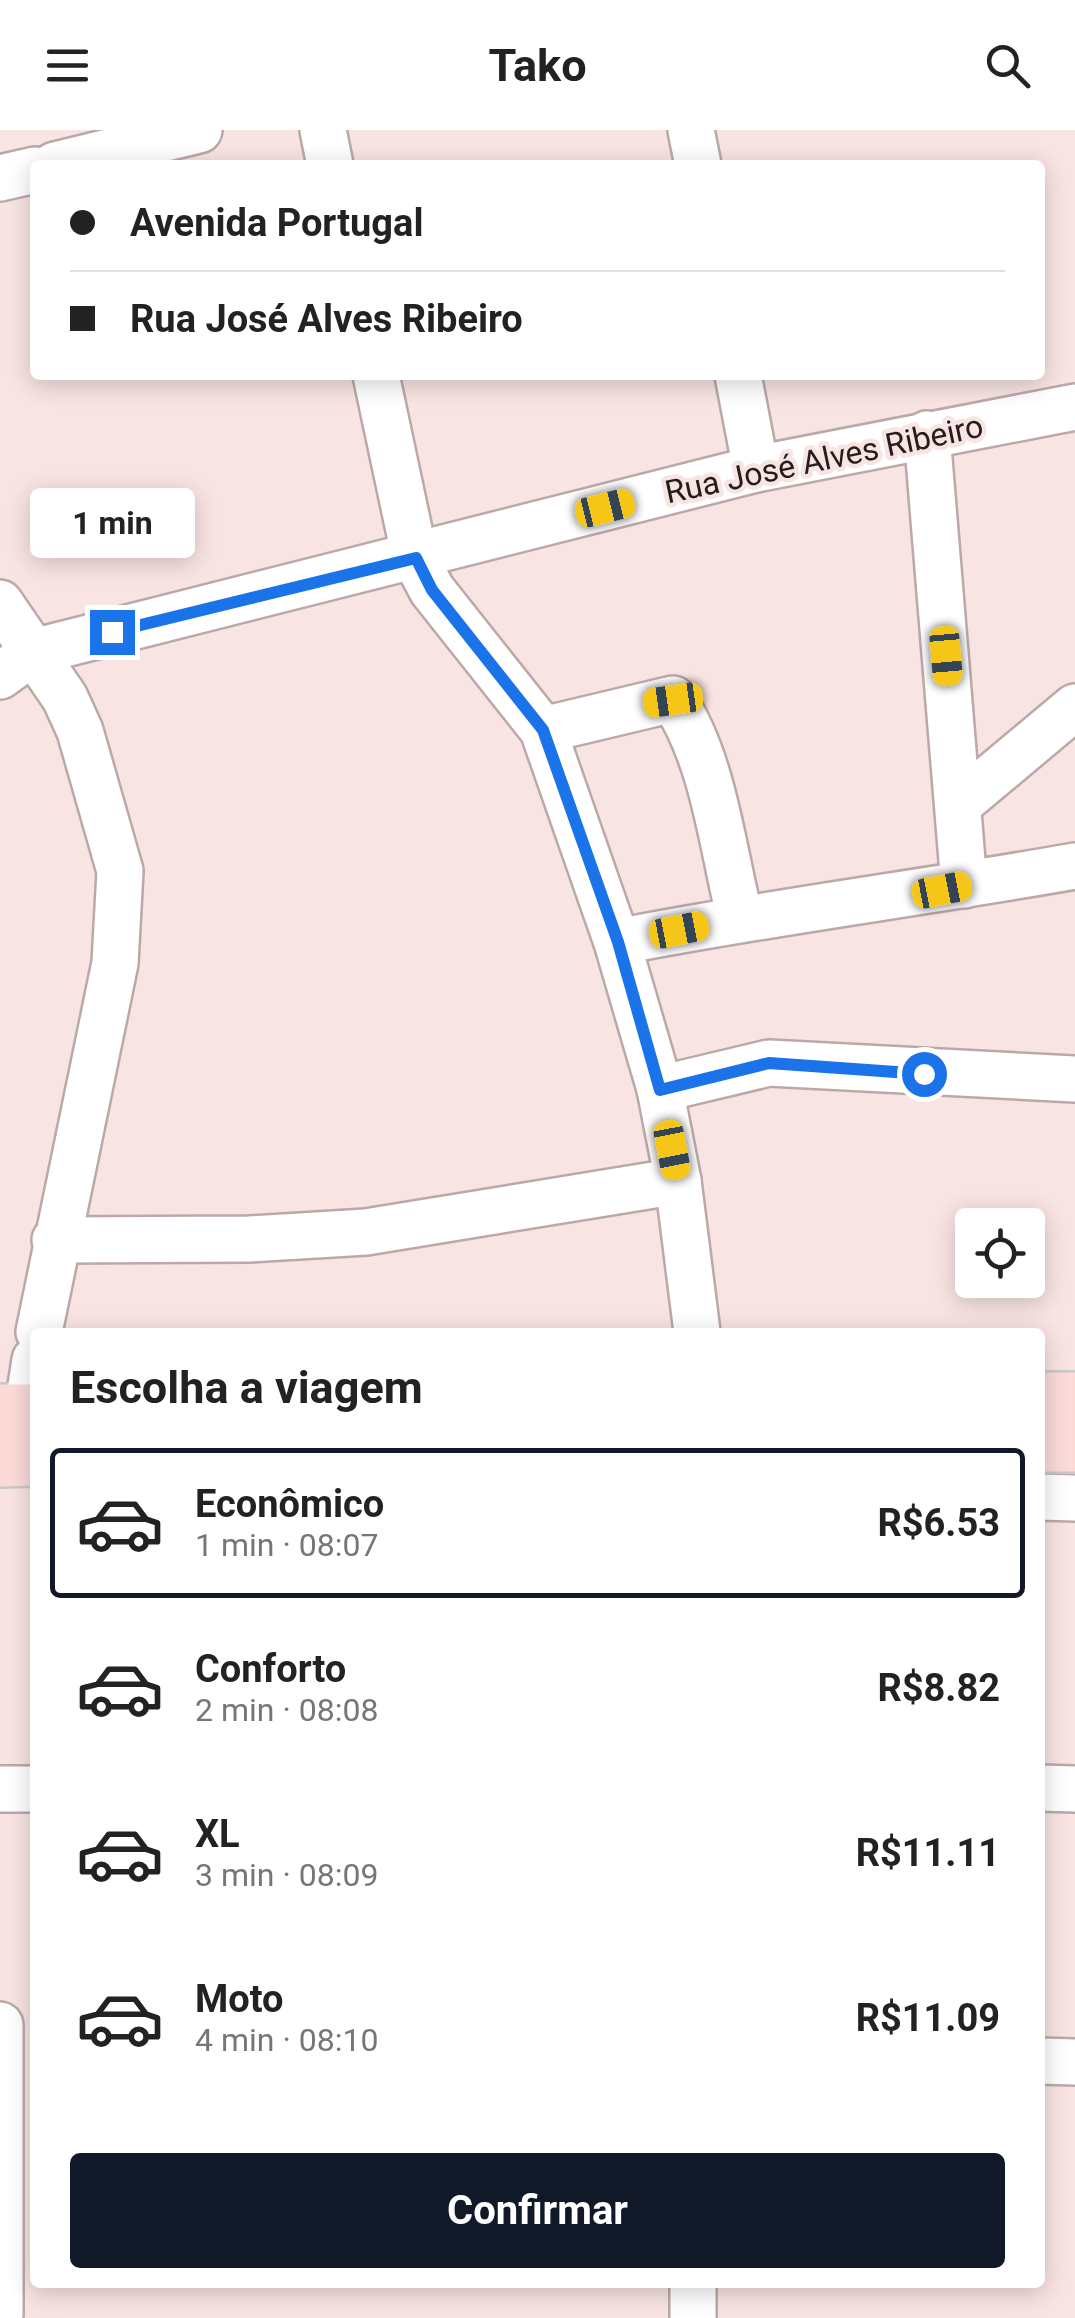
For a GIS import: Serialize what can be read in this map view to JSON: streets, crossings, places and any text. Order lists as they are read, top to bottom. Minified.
{"streets":{"street":["Rua José Alves Ribeiro"]},"page":{"header":"Tako","banner":["Avenida Portugal","Rua José Alves Ribeiro"],"bubble":"1 min","heading":"Escolha a viagem","list":[{"name":"Econômico","note":"1 min · 08:07","value":"R$6.53"},{"name":"Conforto","note":"2 min · 08:08","value":"R$8.82"},{"name":"XL","note":"3 min · 08:09","value":"R$11.11"},{"name":"Moto","note":"4 min · 08:10","value":"R$11.09"}],"buttons":"Confirmar"}}
